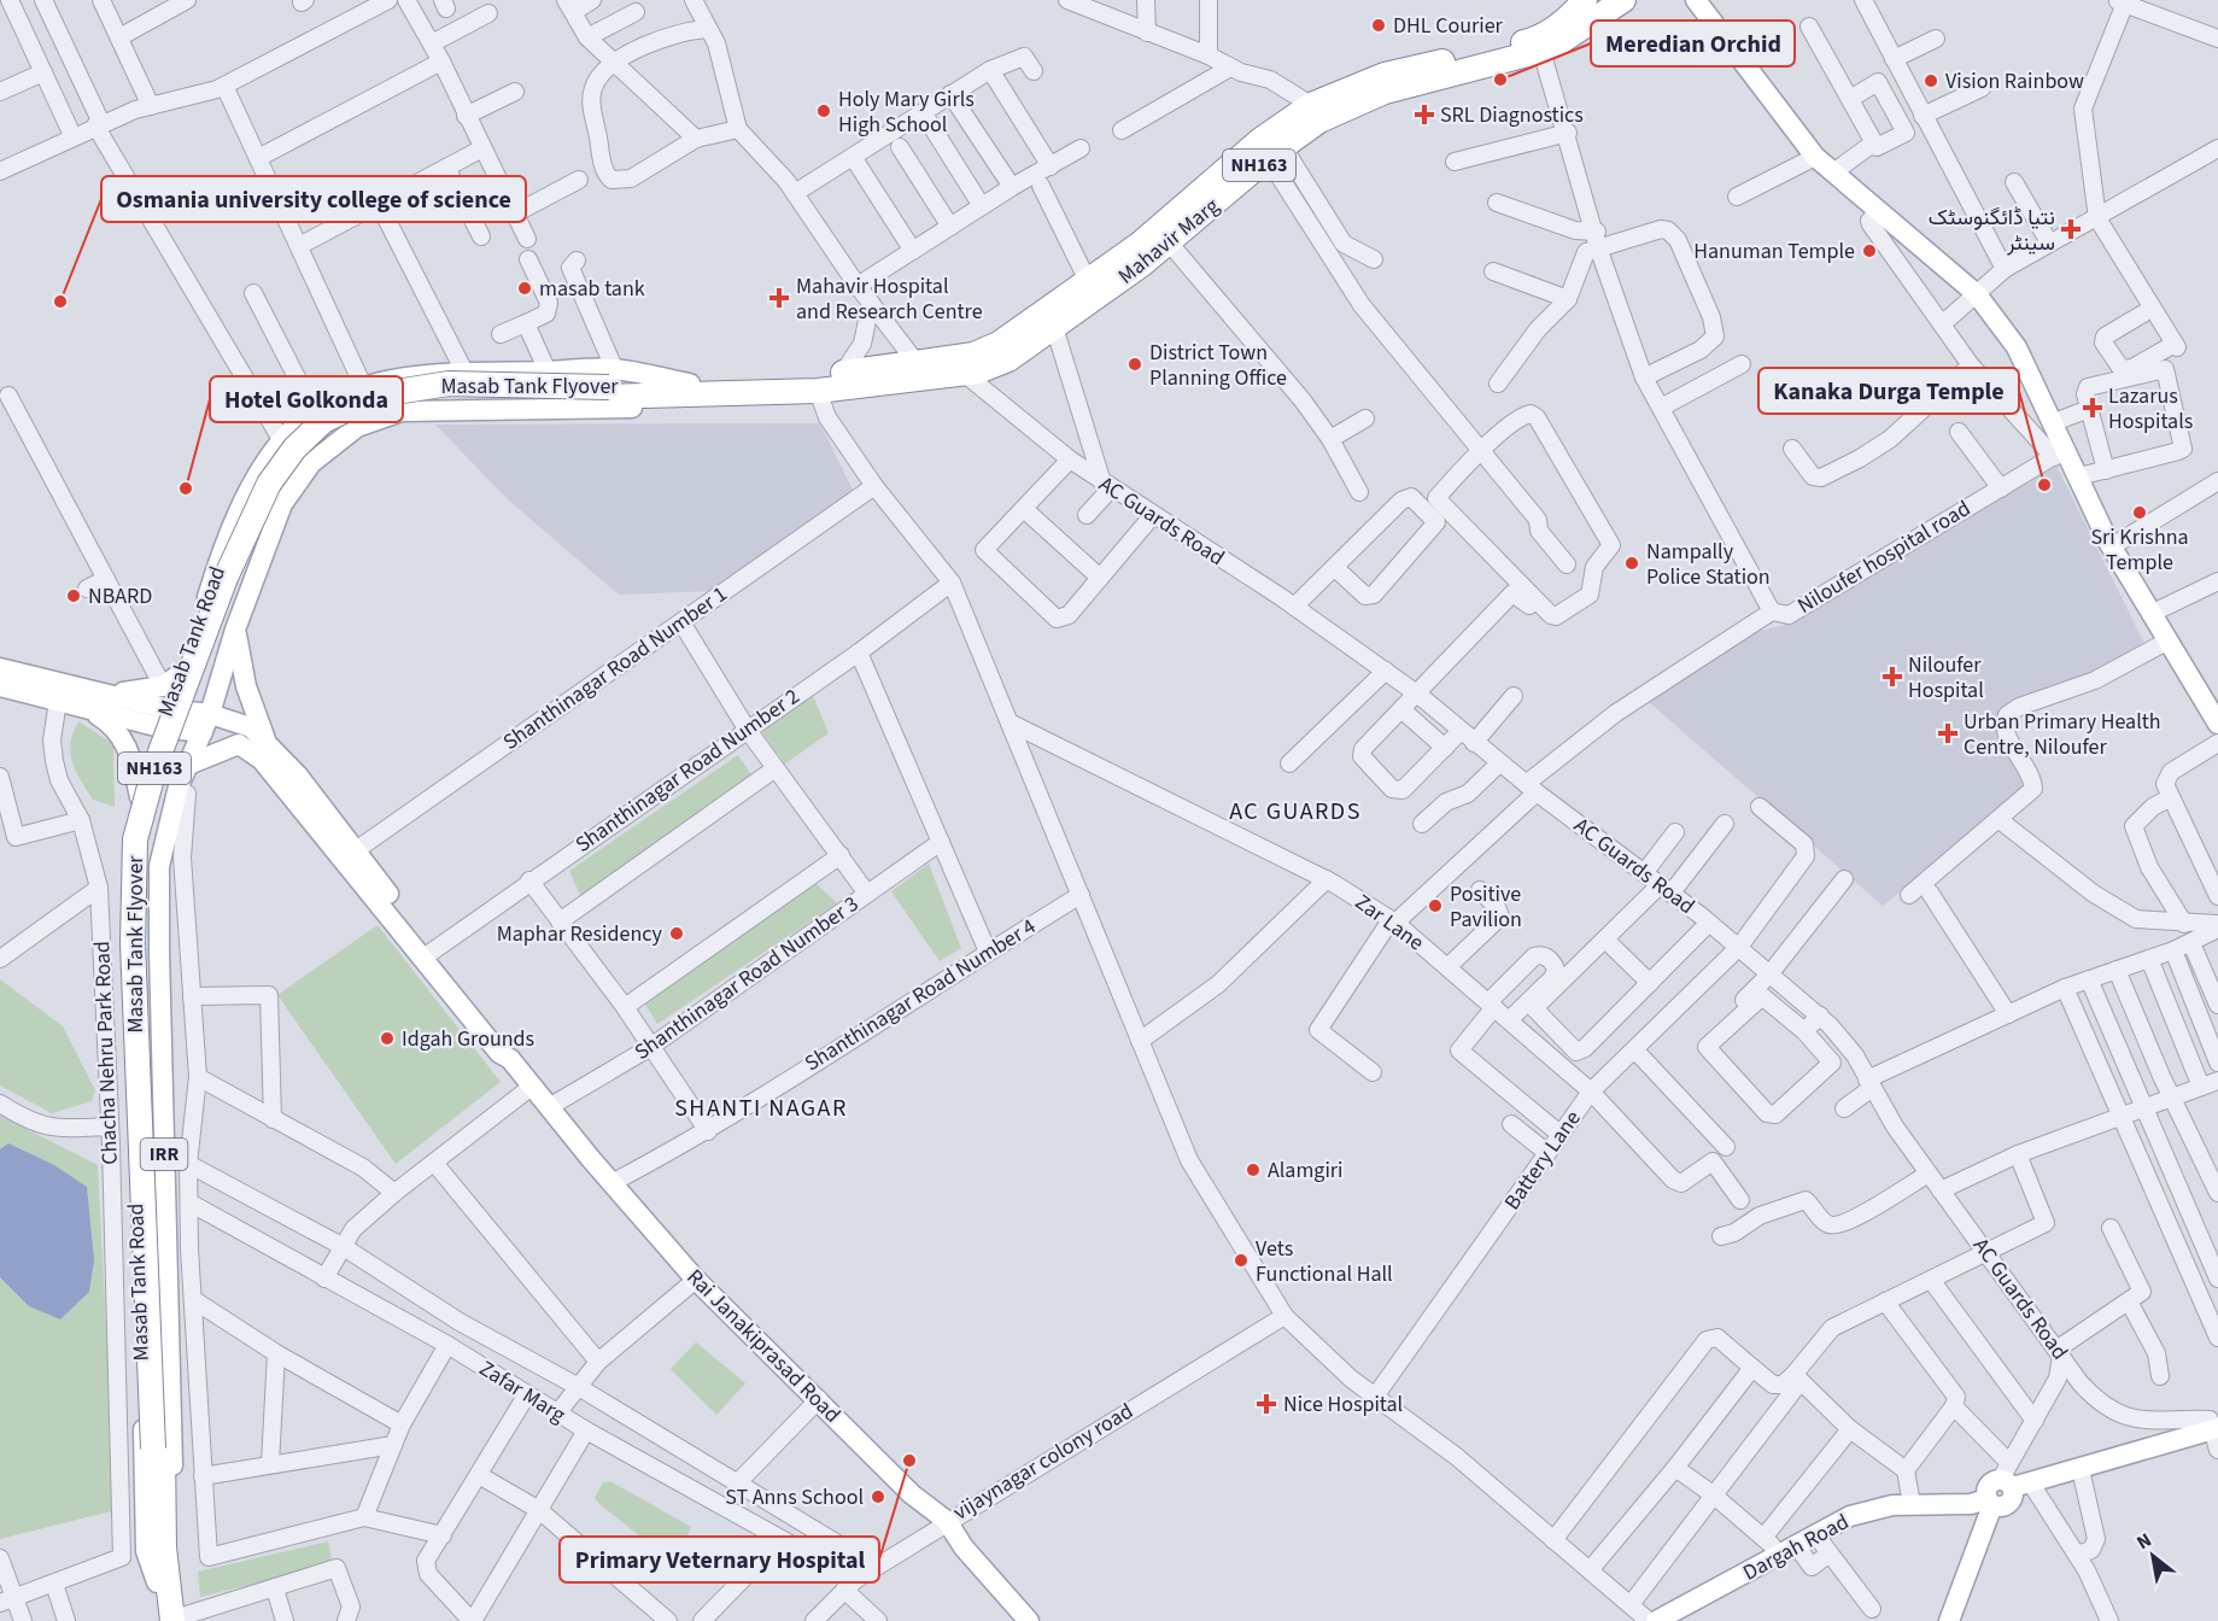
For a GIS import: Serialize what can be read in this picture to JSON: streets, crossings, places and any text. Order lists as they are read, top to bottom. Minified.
{"streets":{"highway":["NH163","Mahavir Marg","Masab Tank Flyover"],"main road":["Masab Tank Road","IRR","Rai Janakiprasad Road","Dargah Road"],"street":["AC Guards Road","Niloufer hospital road","Shanthinagar Road Number 1","Shanthinagar Road Number 2","Zar Lane","Shanthinagar Road Number 3","Shanthinagar Road Number 4","Chacha Nehru Park Road","Battery Lane","Zafar Marg","vijaynagar colony road"]},"crossings":[["NH163","Mahavir Marg"],["NH163","Masab Tank Flyover"],["NH163","Masab Tank Road"],["Mahavir Marg","Masab Tank Flyover"],["Mahavir Marg","AC Guards Road"],["Mahavir Marg","Masab Tank Road"],["Masab Tank Flyover","Masab Tank Road"],["AC Guards Road","Niloufer hospital road"],["AC Guards Road","Battery Lane"],["Niloufer hospital road","Zar Lane"],["Shanthinagar Road Number 2","Rai Janakiprasad Road"],["Zar Lane","Battery Lane"],["Shanthinagar Road Number 3","Rai Janakiprasad Road"],["Shanthinagar Road Number 4","Rai Janakiprasad Road"],["Rai Janakiprasad Road","vijaynagar colony road"],["Zafar Marg","vijaynagar colony road"]],"districts":["AC GUARDS","SHANTI NAGAR"],"places":{"other":["DHL Courier","Meredian Orchid","Vision Rainbow","Holy Mary Girls High School","Hanuman Temple","masab tank","Osmania university college of science","District Town Planning Office","Kanaka Durga Temple","Hotel Golkonda","Sri Krishna Temple","Nampally Police Station","NBARD","Positive Pavilion","Maphar Residency","Idgah Grounds","Alamgiri","Vets Functional Hall","Primary Veternary Hospital","ST Anns School"],"health":["SRL Diagnostics","نتیا ڈائگنوسٹک سینٹر","Mahavir Hospital and Research Centre","Lazarus Hospitals","Niloufer Hospital","Urban Primary Health Centre, Niloufer","Nice Hospital"]},"north":"top left"}
